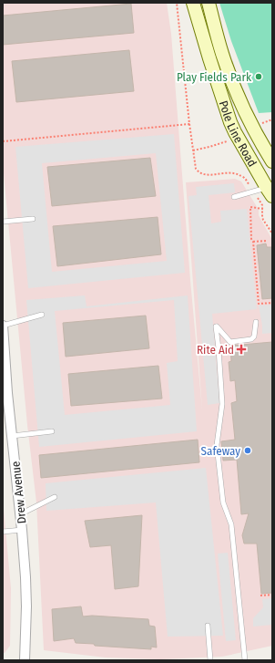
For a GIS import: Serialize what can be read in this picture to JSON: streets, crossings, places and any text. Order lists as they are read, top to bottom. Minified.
{"streets":{"main road":["Pole Line Road"],"street":["Drew Avenue"]},"places":{"other":["Play Fields Park","Safeway"],"health":["Rite Aid"]}}
